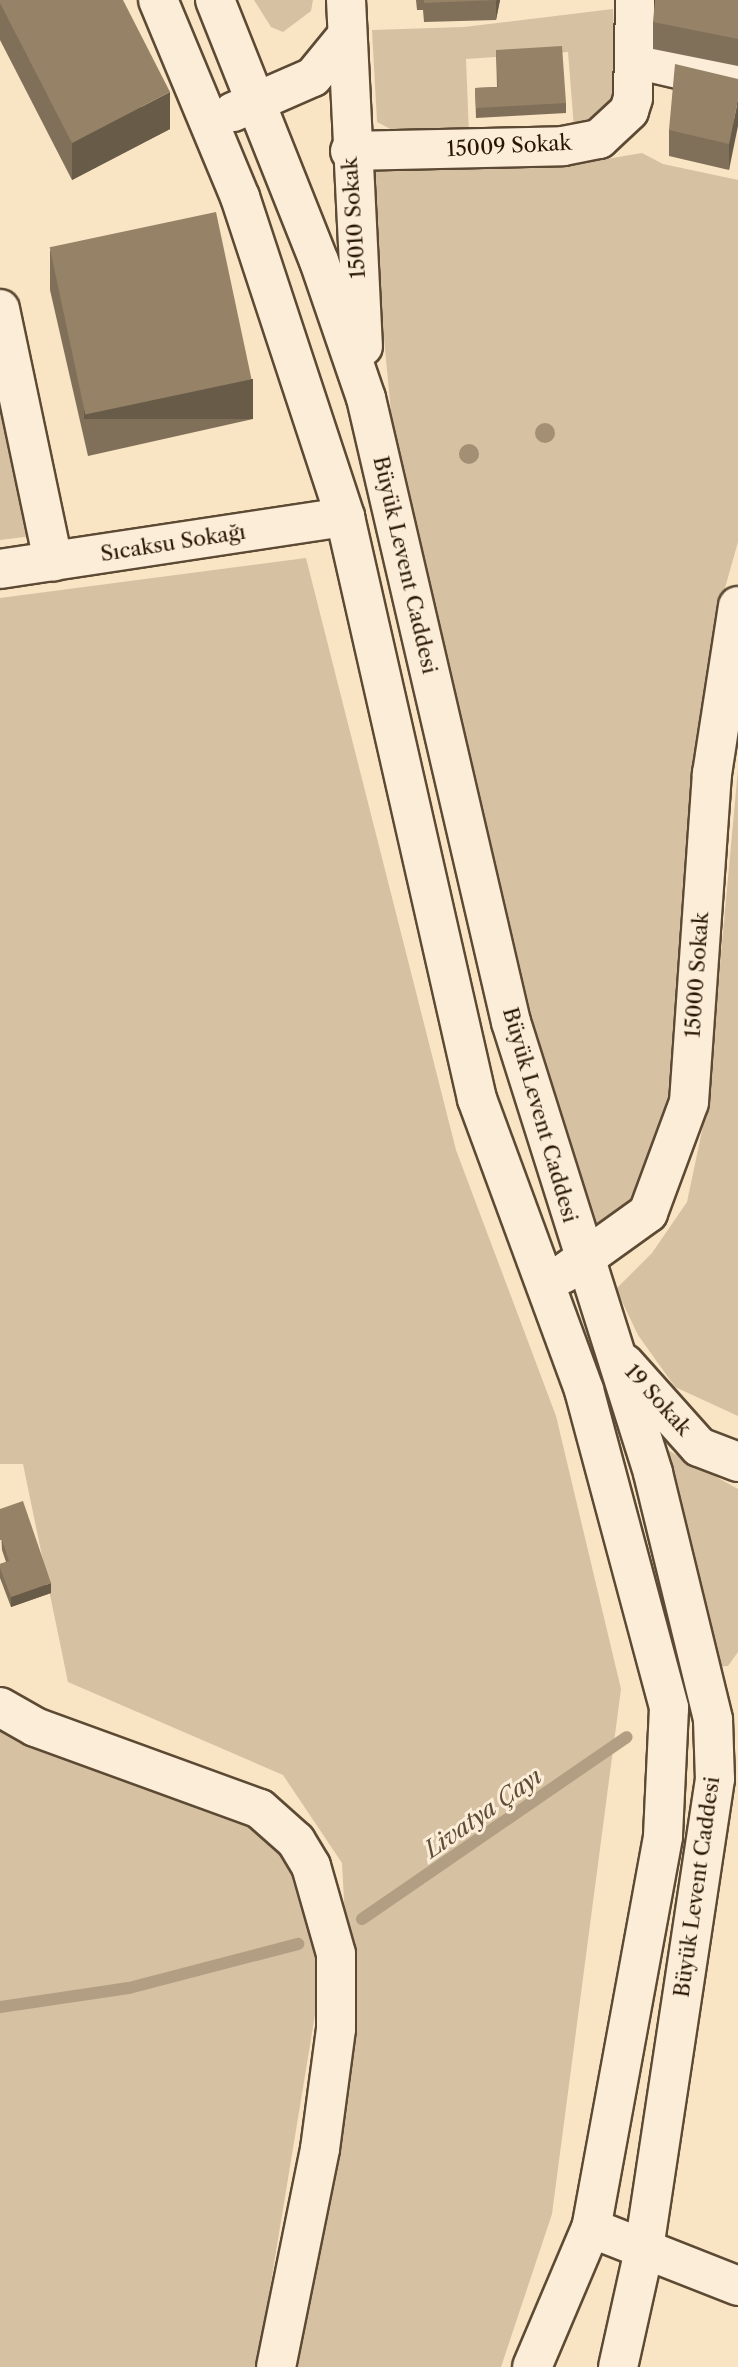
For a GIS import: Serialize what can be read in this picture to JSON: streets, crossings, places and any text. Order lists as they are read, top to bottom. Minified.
{"streets":{"street":["15009 Sokak","15010 Sokak","Sıcaksu Sokağı","Büyük Levent Caddesi","15000 Sokak","19 Sokak"]},"crossings":[["15009 Sokak","15010 Sokak"],["15010 Sokak","Büyük Levent Caddesi"],["Sıcaksu Sokağı","Büyük Levent Caddesi"],["Büyük Levent Caddesi","15000 Sokak"],["Büyük Levent Caddesi","19 Sokak"]],"water":["Livatya Çayı"]}
